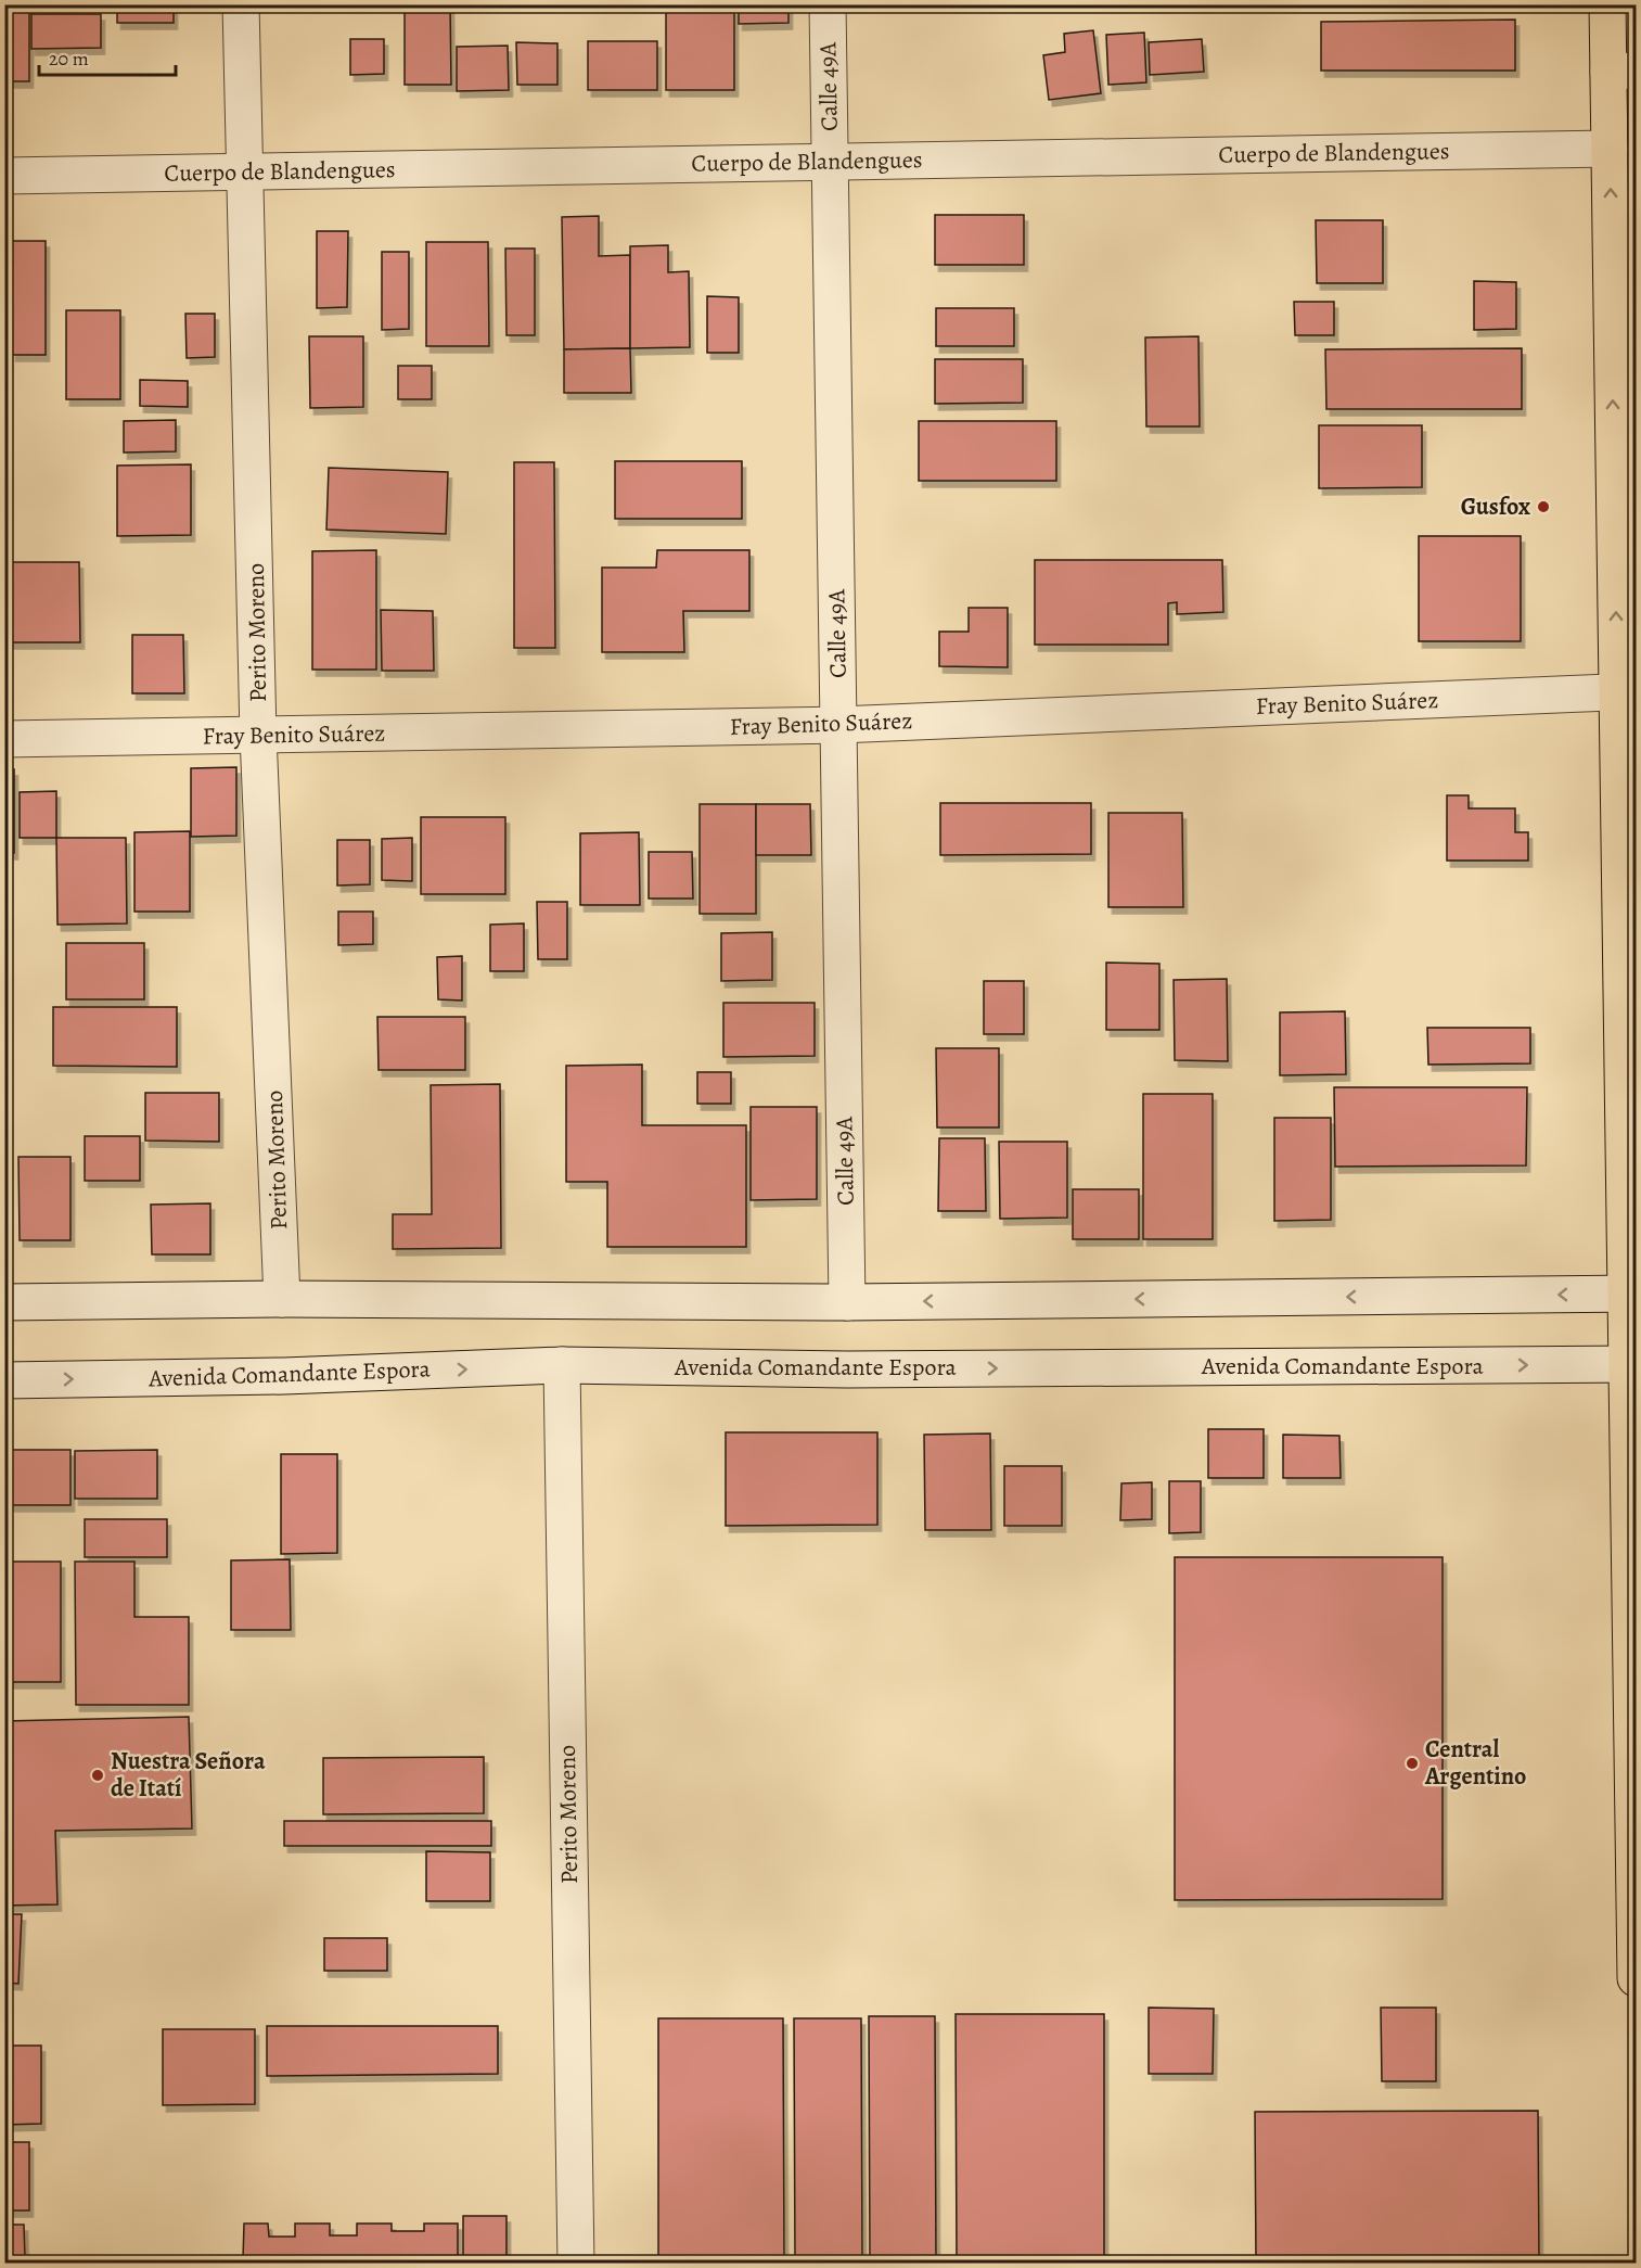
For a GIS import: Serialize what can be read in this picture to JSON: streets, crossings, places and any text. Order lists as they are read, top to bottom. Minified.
{"streets":{"street":["Calle 49A","Cuerpo de Blandengues","Perito Moreno","Fray Benito Suárez","Avenida Comandante Espora"]},"crossings":[["Calle 49A","Cuerpo de Blandengues"],["Calle 49A","Fray Benito Suárez"],["Cuerpo de Blandengues","Perito Moreno"],["Perito Moreno","Fray Benito Suárez"],["Perito Moreno","Avenida Comandante Espora"]],"places":["Gusfox","Central Argentino","Nuestra Señora de Itatí"],"scale_bar":"20 m"}
